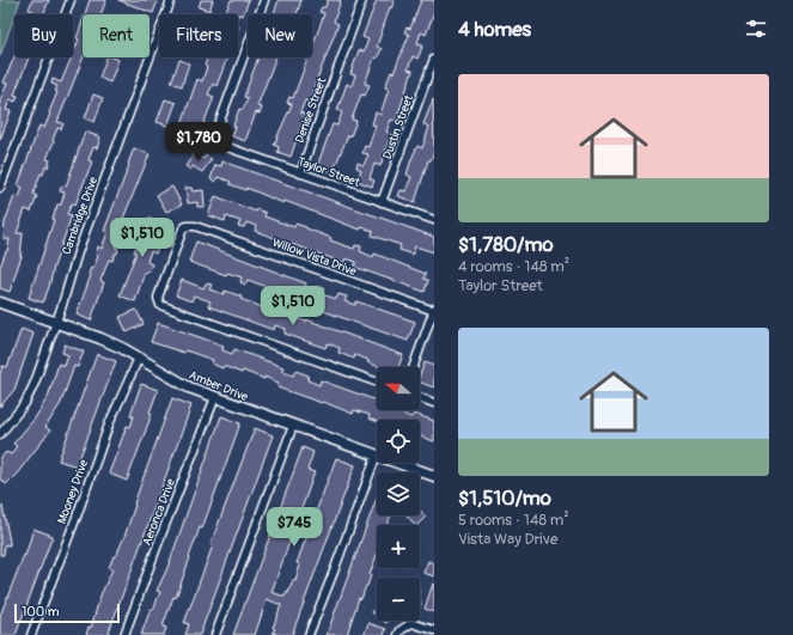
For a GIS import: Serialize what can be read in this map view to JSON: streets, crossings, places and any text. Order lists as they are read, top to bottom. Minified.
{"streets":{"street":["Denise Street","Dustin Street","Taylor Street","Cambridge Drive","Willow Vista Drive","Amber Drive","Mooney Drive","Aeronca Drive"]},"crossings":[["Denise Street","Taylor Street"],["Dustin Street","Taylor Street"],["Cambridge Drive","Amber Drive"],["Amber Drive","Mooney Drive"],["Amber Drive","Aeronca Drive"]],"scale_bar":"100 m","north":"left","page":{"heading":"4 homes","chip":["Buy","Rent","Filters","New"],"list":[{"name":"$1,780/mo","note":"4 rooms · 148 m² · Taylor Street"},{"name":"$1,510/mo","note":"5 rooms · 148 m² · Vista Way Drive"}],"price":["$1,780","$1,510","$1,510","$745"],"map_buttons":["+","−"],"scale":"100 m"}}
